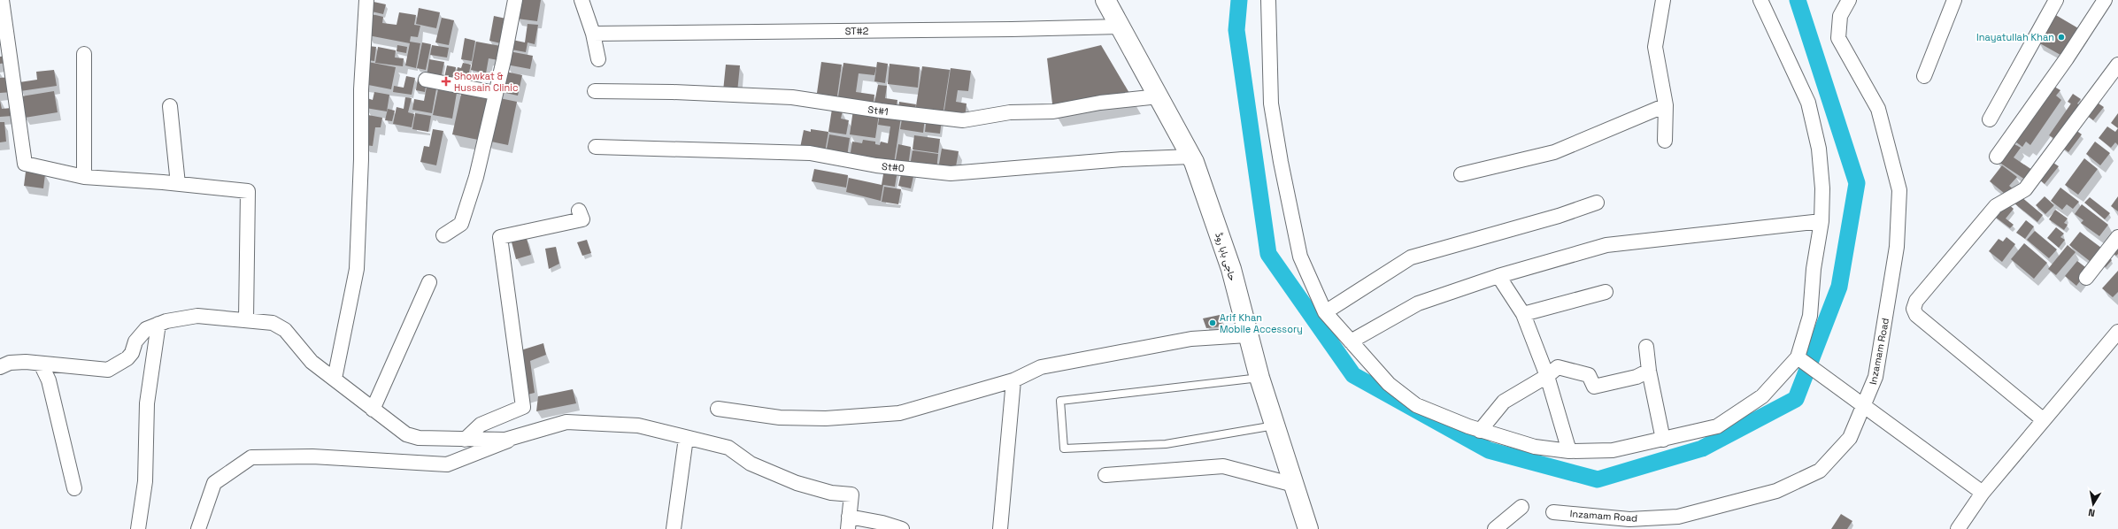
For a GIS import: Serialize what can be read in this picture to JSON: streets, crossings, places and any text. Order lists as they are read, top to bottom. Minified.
{"streets":{"main road":["حاجی بابا روڈ"],"street":["ST#2","St#1","St#0","Inzamam Road"]},"crossings":[["ST#2","حاجی بابا روڈ"],["St#1","حاجی بابا روڈ"],["St#0","حاجی بابا روڈ"]],"places":{"other":["Inayatullah Khan","Arif Khan Mobile Accessory"],"health":["Showkat & Hussain Clinic"]},"north":"bottom"}
